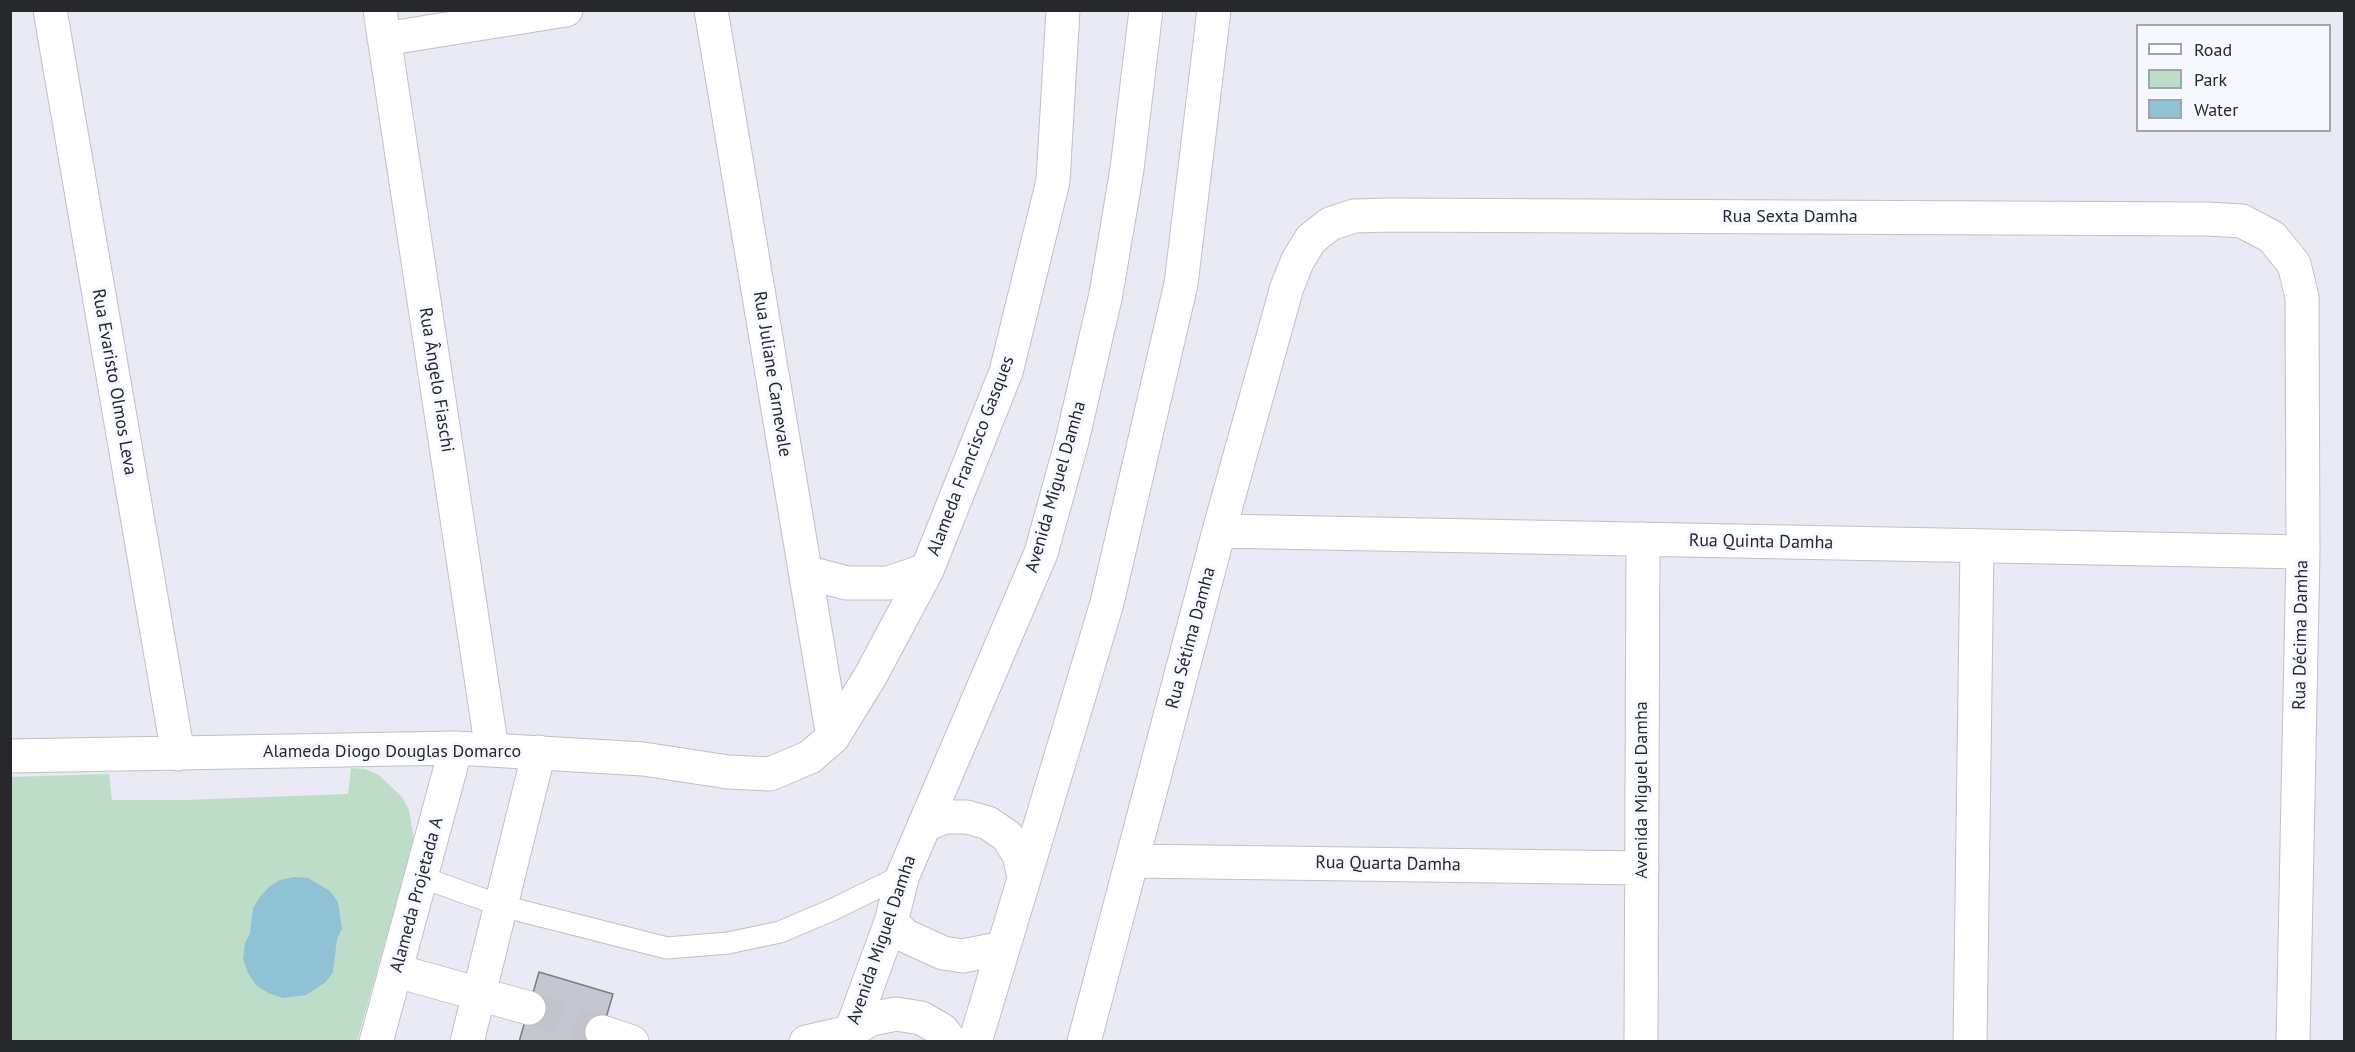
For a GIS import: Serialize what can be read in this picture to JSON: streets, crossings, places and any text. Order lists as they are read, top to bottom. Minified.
{"streets":{"street":["Rua Sexta Damha","Rua Juliane Carnevale","Rua Ângelo Fiaschi","Rua Evaristo Olmos Leva","Alameda Francisco Gasques","Avenida Miguel Damha","Rua Quinta Damha","Rua Décima Damha","Rua Sétima Damha","Alameda Diogo Douglas Domarco","Rua Quarta Damha","Alameda Projetada A"]},"crossings":[["Rua Sexta Damha","Rua Décima Damha"],["Rua Sexta Damha","Rua Sétima Damha"],["Rua Juliane Carnevale","Alameda Francisco Gasques"],["Rua Juliane Carnevale","Alameda Diogo Douglas Domarco"],["Rua Ângelo Fiaschi","Alameda Diogo Douglas Domarco"],["Rua Evaristo Olmos Leva","Alameda Diogo Douglas Domarco"],["Alameda Francisco Gasques","Alameda Diogo Douglas Domarco"],["Avenida Miguel Damha","Rua Quinta Damha"],["Avenida Miguel Damha","Rua Quarta Damha"],["Rua Quinta Damha","Rua Décima Damha"],["Rua Quinta Damha","Rua Sétima Damha"],["Rua Sétima Damha","Rua Quarta Damha"],["Alameda Diogo Douglas Domarco","Alameda Projetada A"]],"legend":["Road","Park","Water"]}
